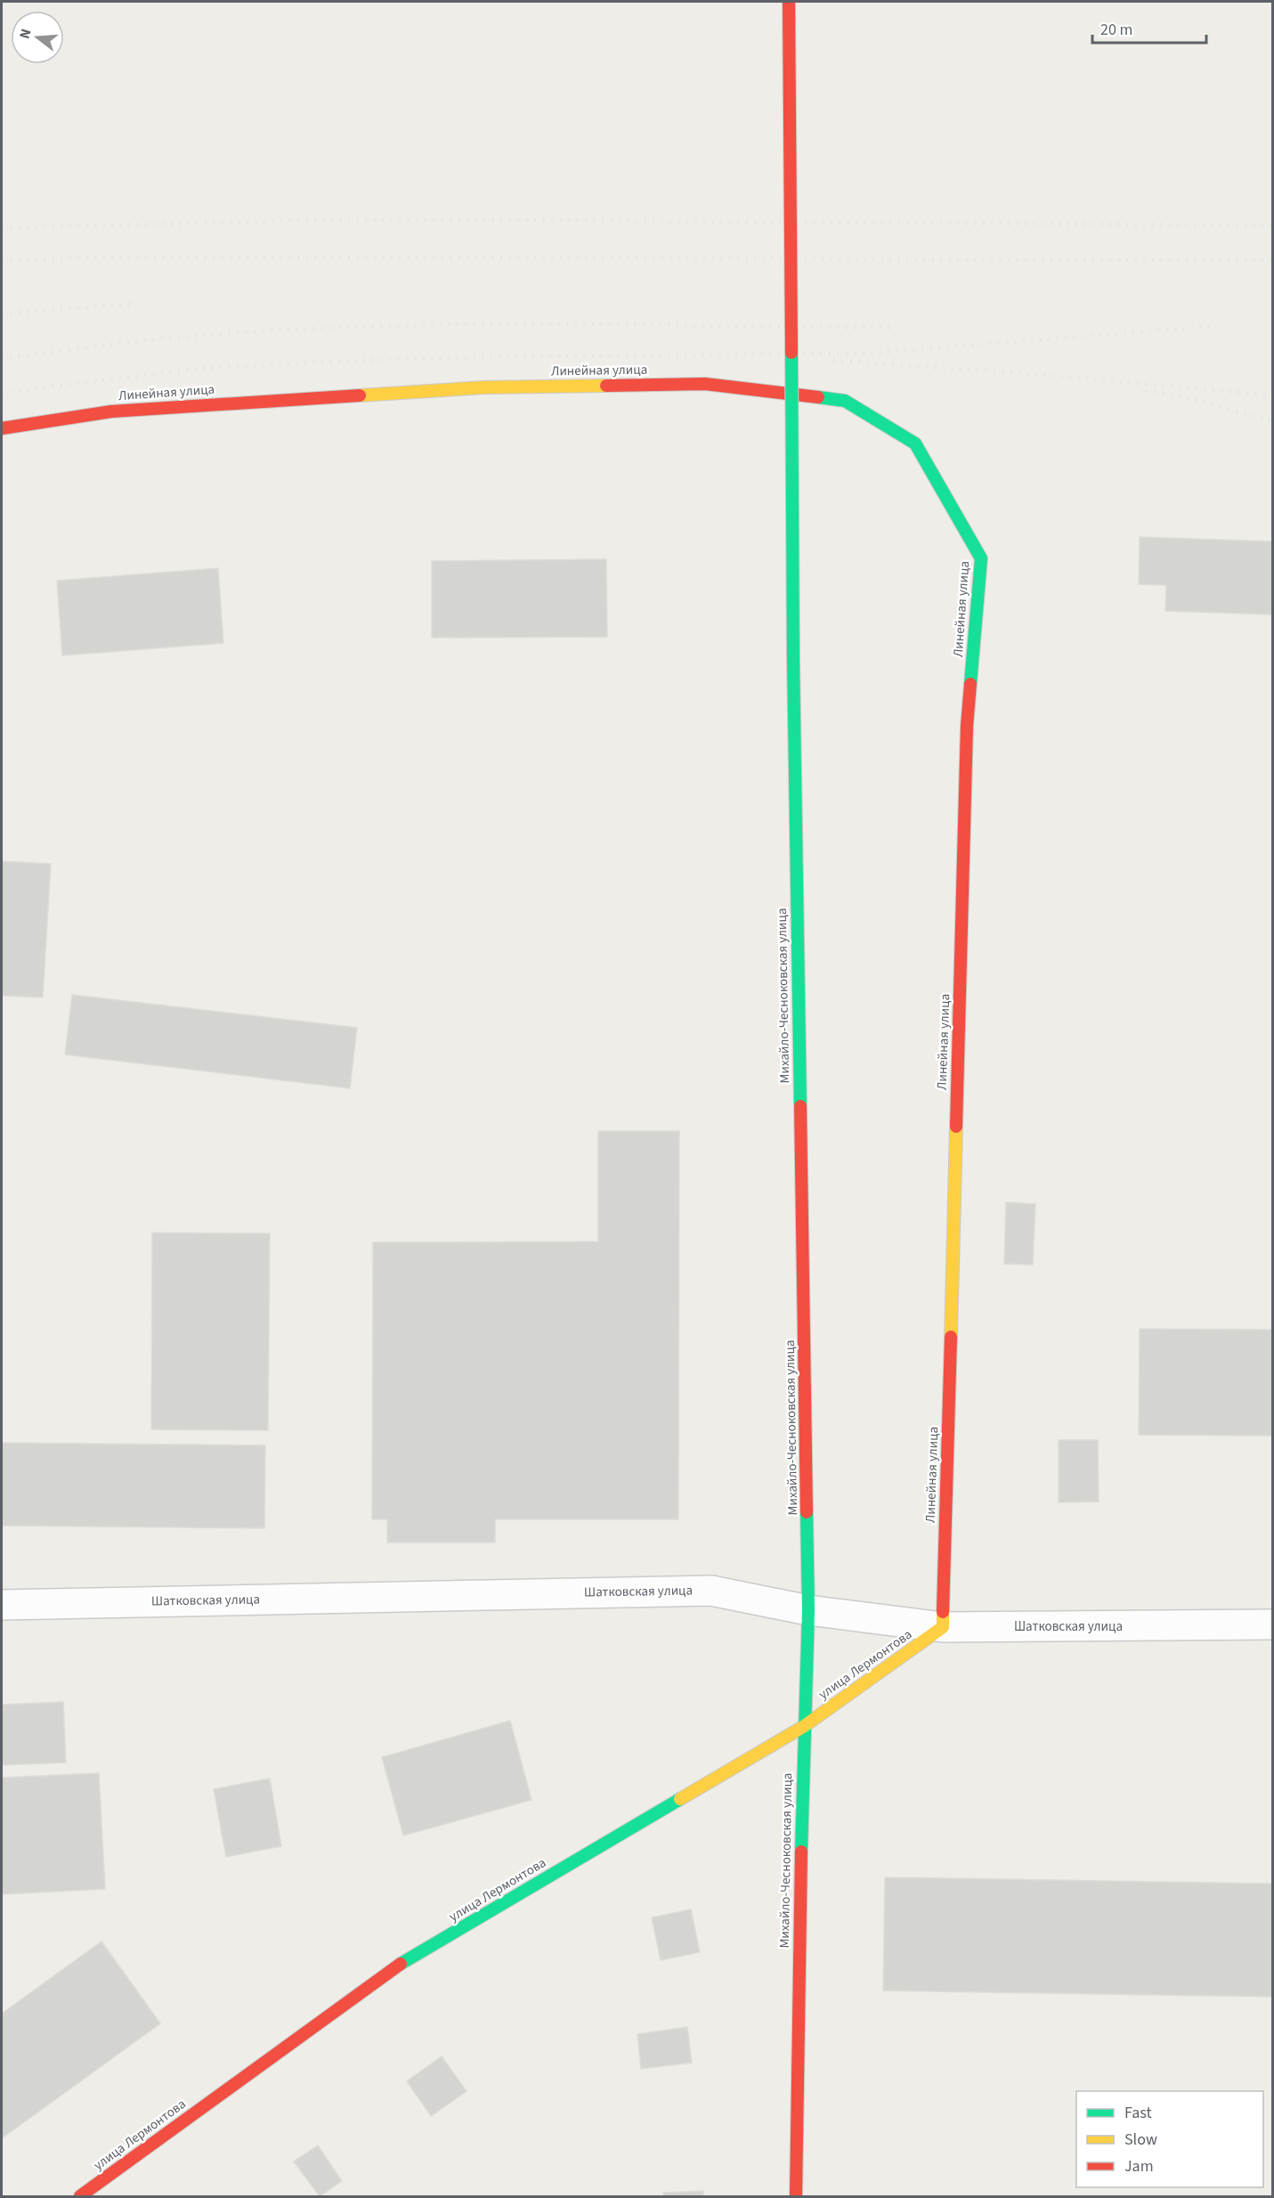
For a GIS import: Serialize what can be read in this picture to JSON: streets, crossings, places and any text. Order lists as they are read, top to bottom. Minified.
{"streets":{"street":["Линейная улица","Михайло-Чесноковская улица","Шатковская улица","улица Лермонтова"]},"crossings":[["Линейная улица","Шатковская улица"],["Линейная улица","улица Лермонтова"],["Михайло-Чесноковская улица","Шатковская улица"],["Михайло-Чесноковская улица","улица Лермонтова"],["Шатковская улица","улица Лермонтова"]],"legend":["Fast","Slow","Jam"],"scale_bar":"20 m","north":"left"}
